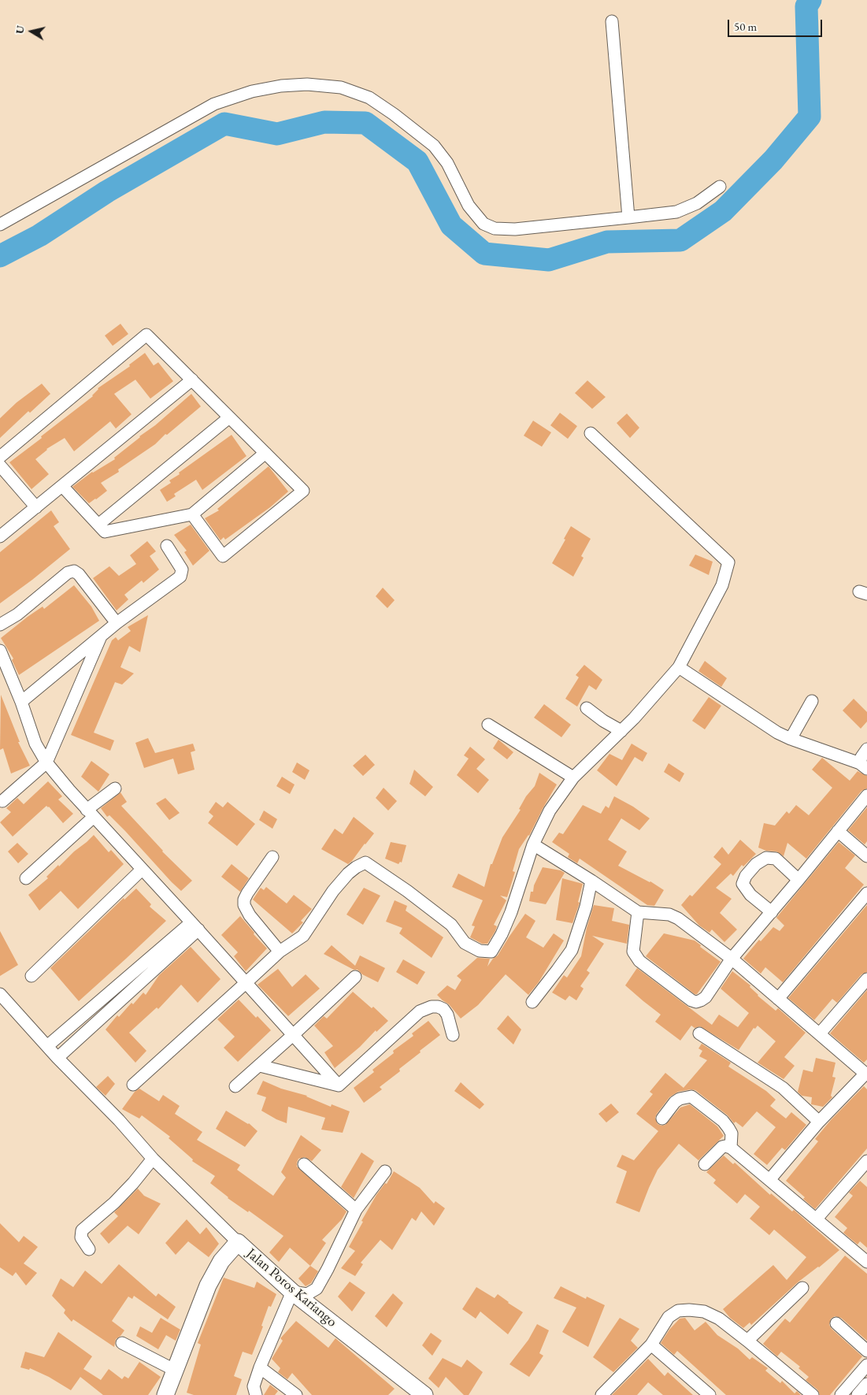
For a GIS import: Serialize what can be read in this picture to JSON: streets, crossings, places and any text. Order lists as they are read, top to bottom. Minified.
{"streets":{"main road":["Jalan Poros Kariango"]},"scale_bar":"50 m","north":"left"}
